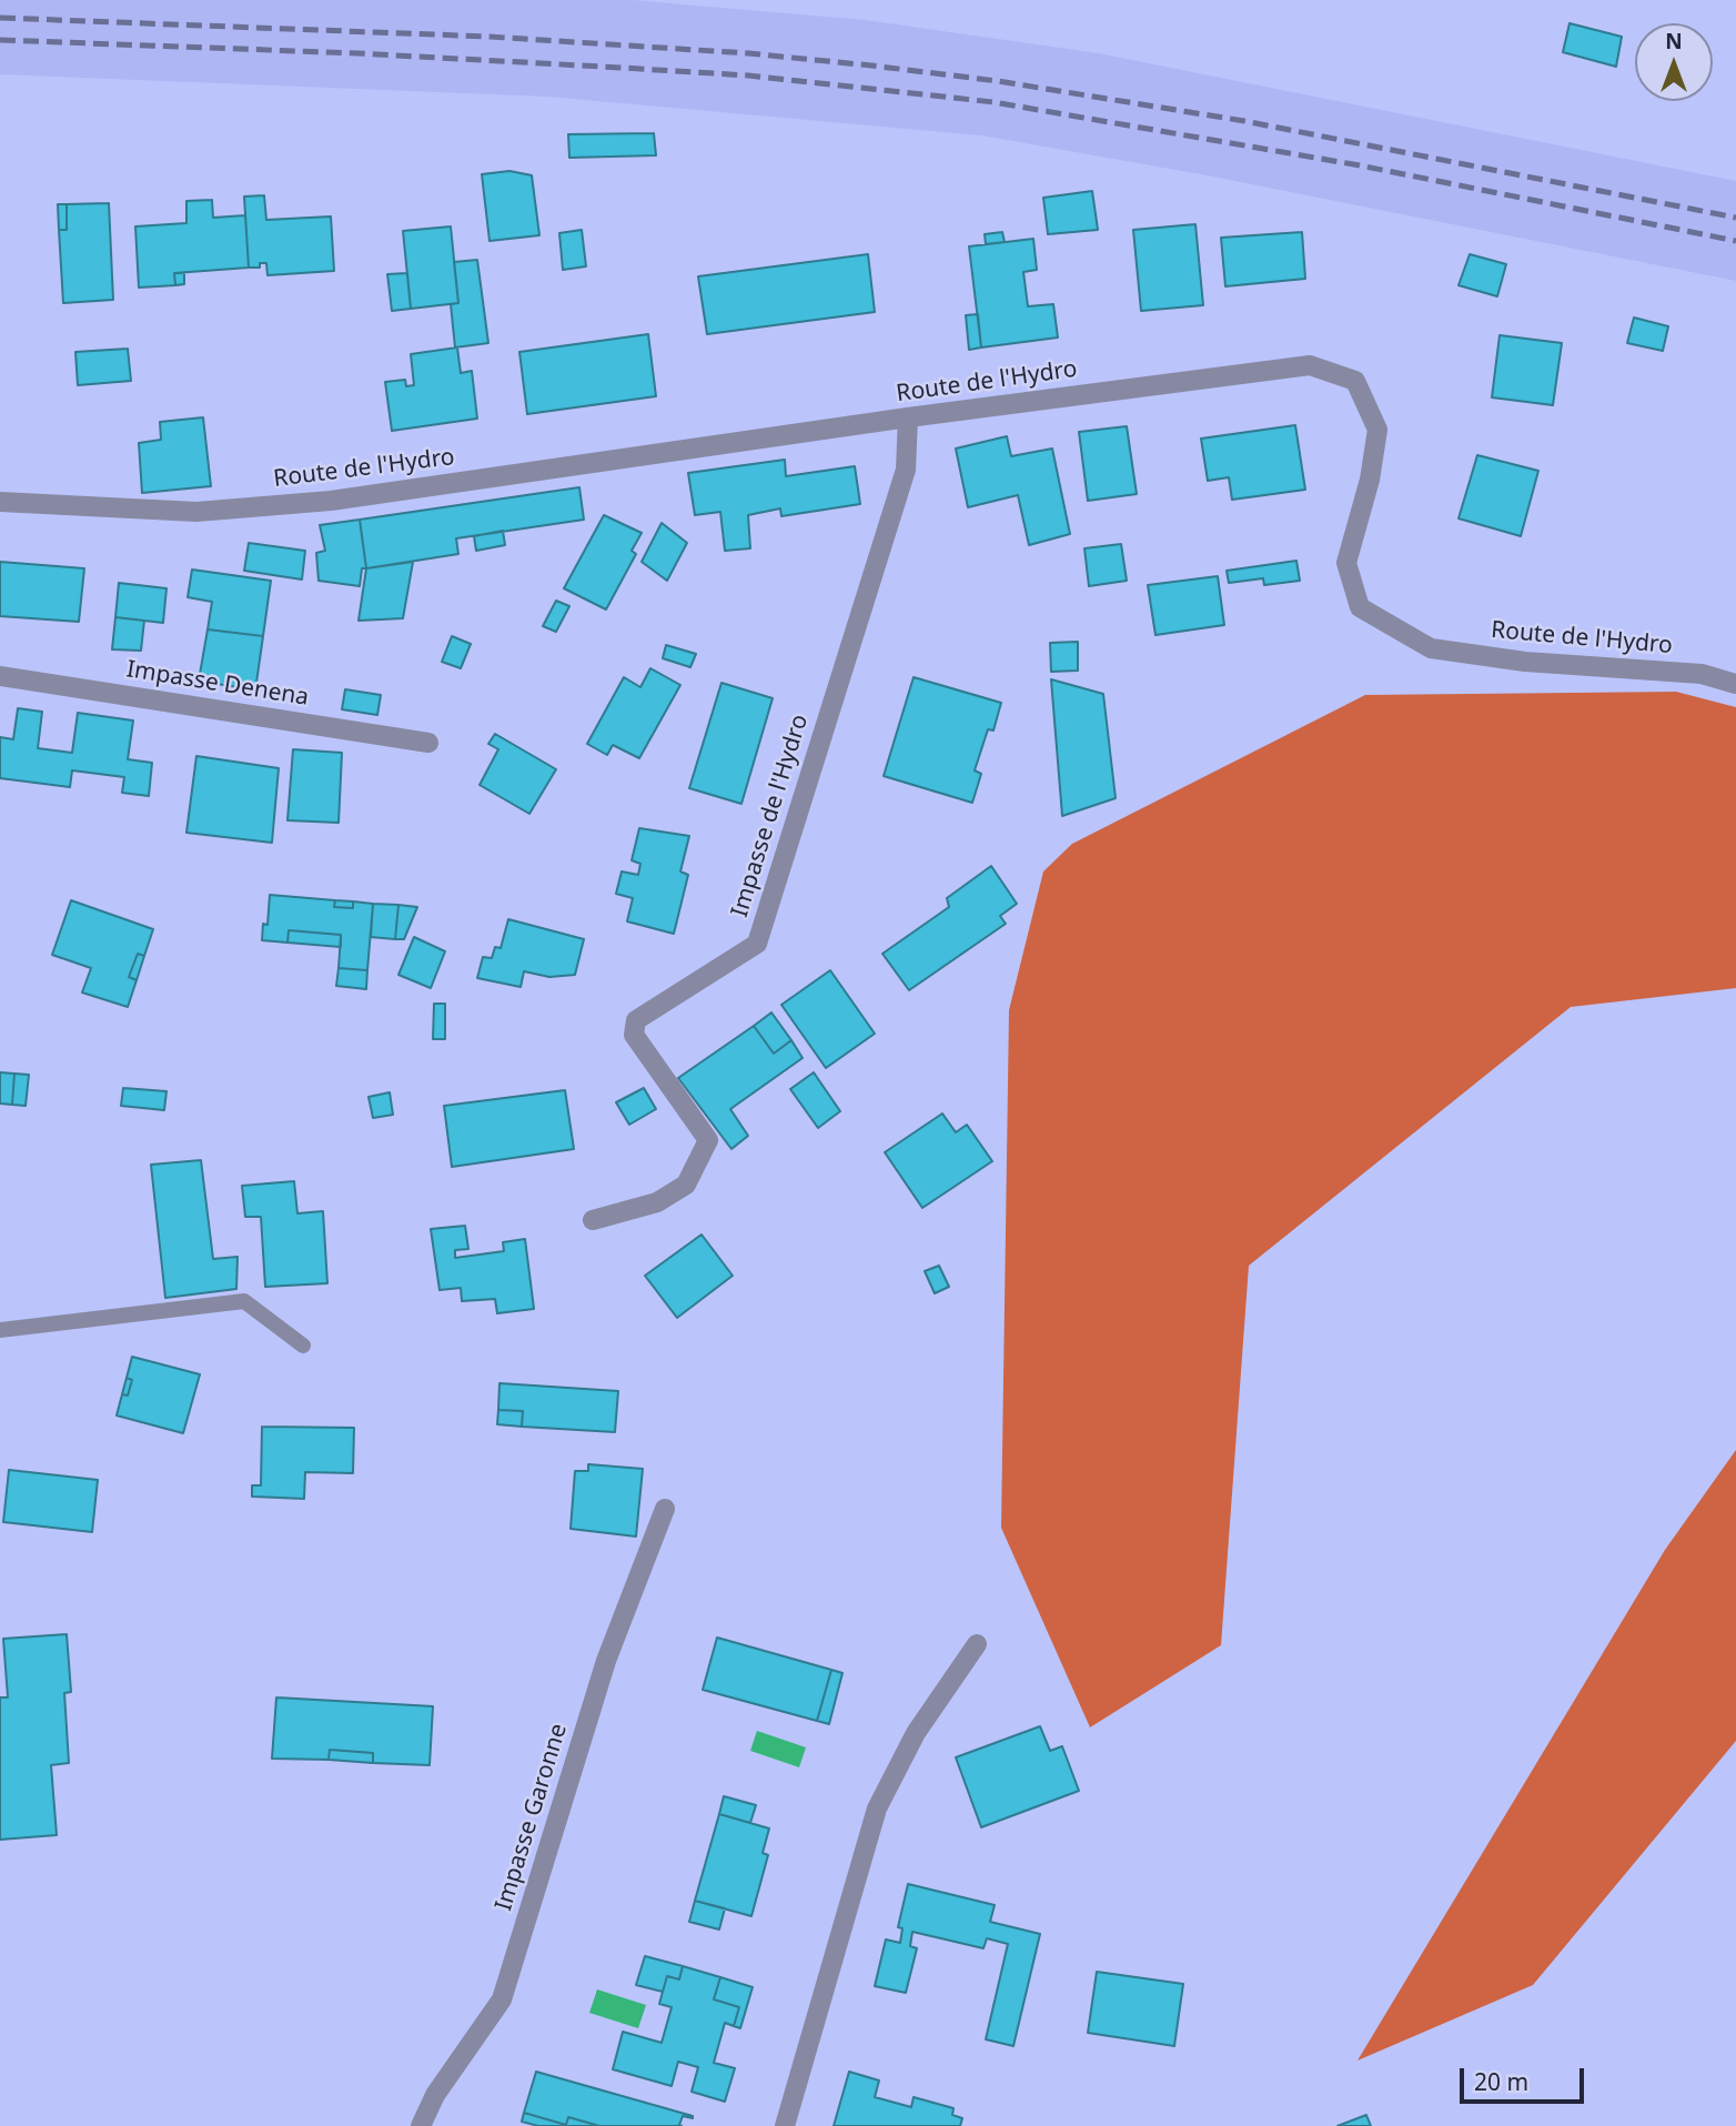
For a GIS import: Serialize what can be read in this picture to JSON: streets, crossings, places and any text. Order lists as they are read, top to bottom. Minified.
{"streets":{"street":["Route de l'Hydro","Impasse Denena","Impasse de l'Hydro","Impasse Garonne"]},"crossings":[["Route de l'Hydro","Impasse de l'Hydro"]],"scale_bar":"20 m","north":"top"}
